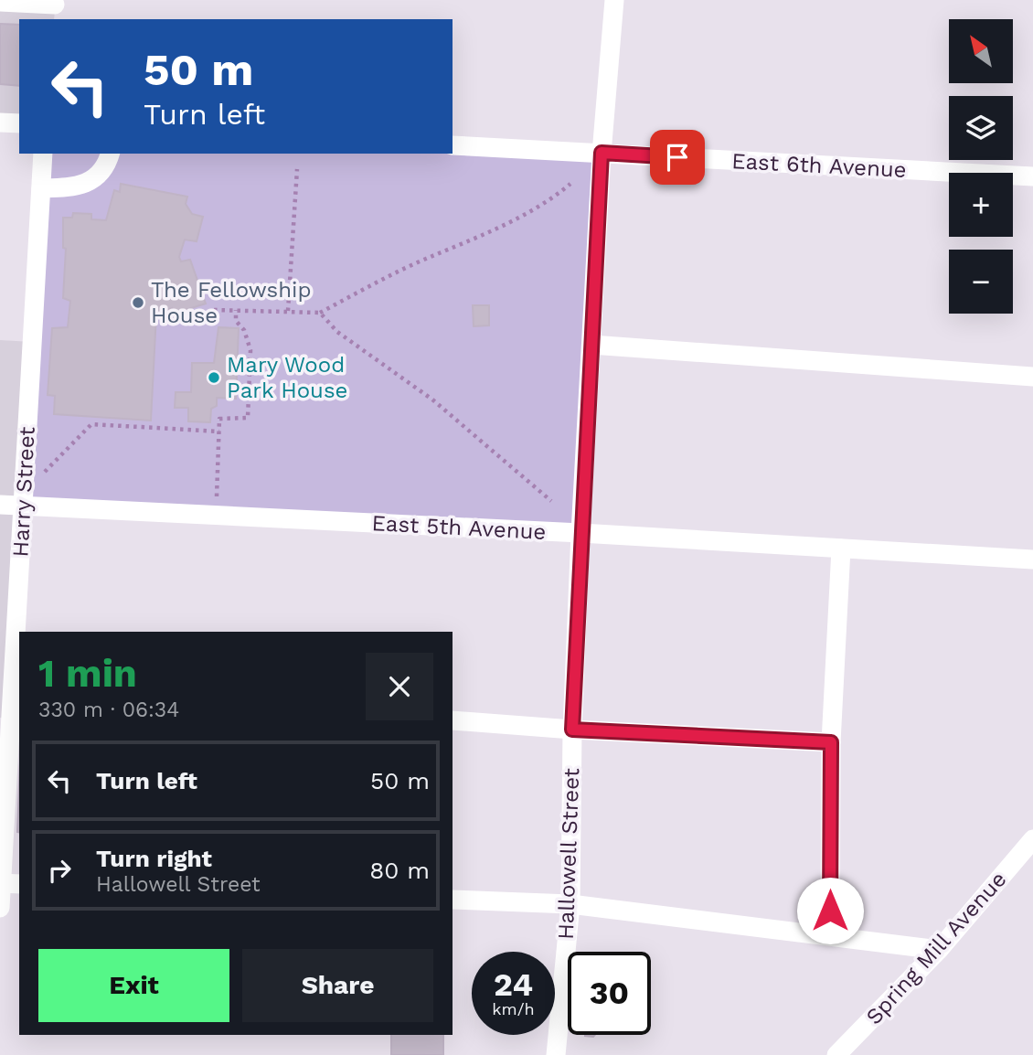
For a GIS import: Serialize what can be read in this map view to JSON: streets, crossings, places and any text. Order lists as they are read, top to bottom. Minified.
{"streets":{"street":["East 6th Avenue","Harry Street","East 5th Avenue","Hallowell Street","Spring Mill Avenue"]},"crossings":[["East 6th Avenue","Hallowell Street"],["Harry Street","East 5th Avenue"],["East 5th Avenue","Hallowell Street"]],"places":["The Fellowship House","Mary Wood Park House"],"north":"top left","page":{"map_buttons":["+","−"],"turn":["50 m","Turn left"],"heading":["1 min","330 m · 06:34"],"list":[{"name":"Turn left","value":"50 m"},{"name":"Turn right","note":"Hallowell Street","value":"80 m"}],"buttons":["Exit","Share"],"speed":"24 km/h","limit":"30"}}
